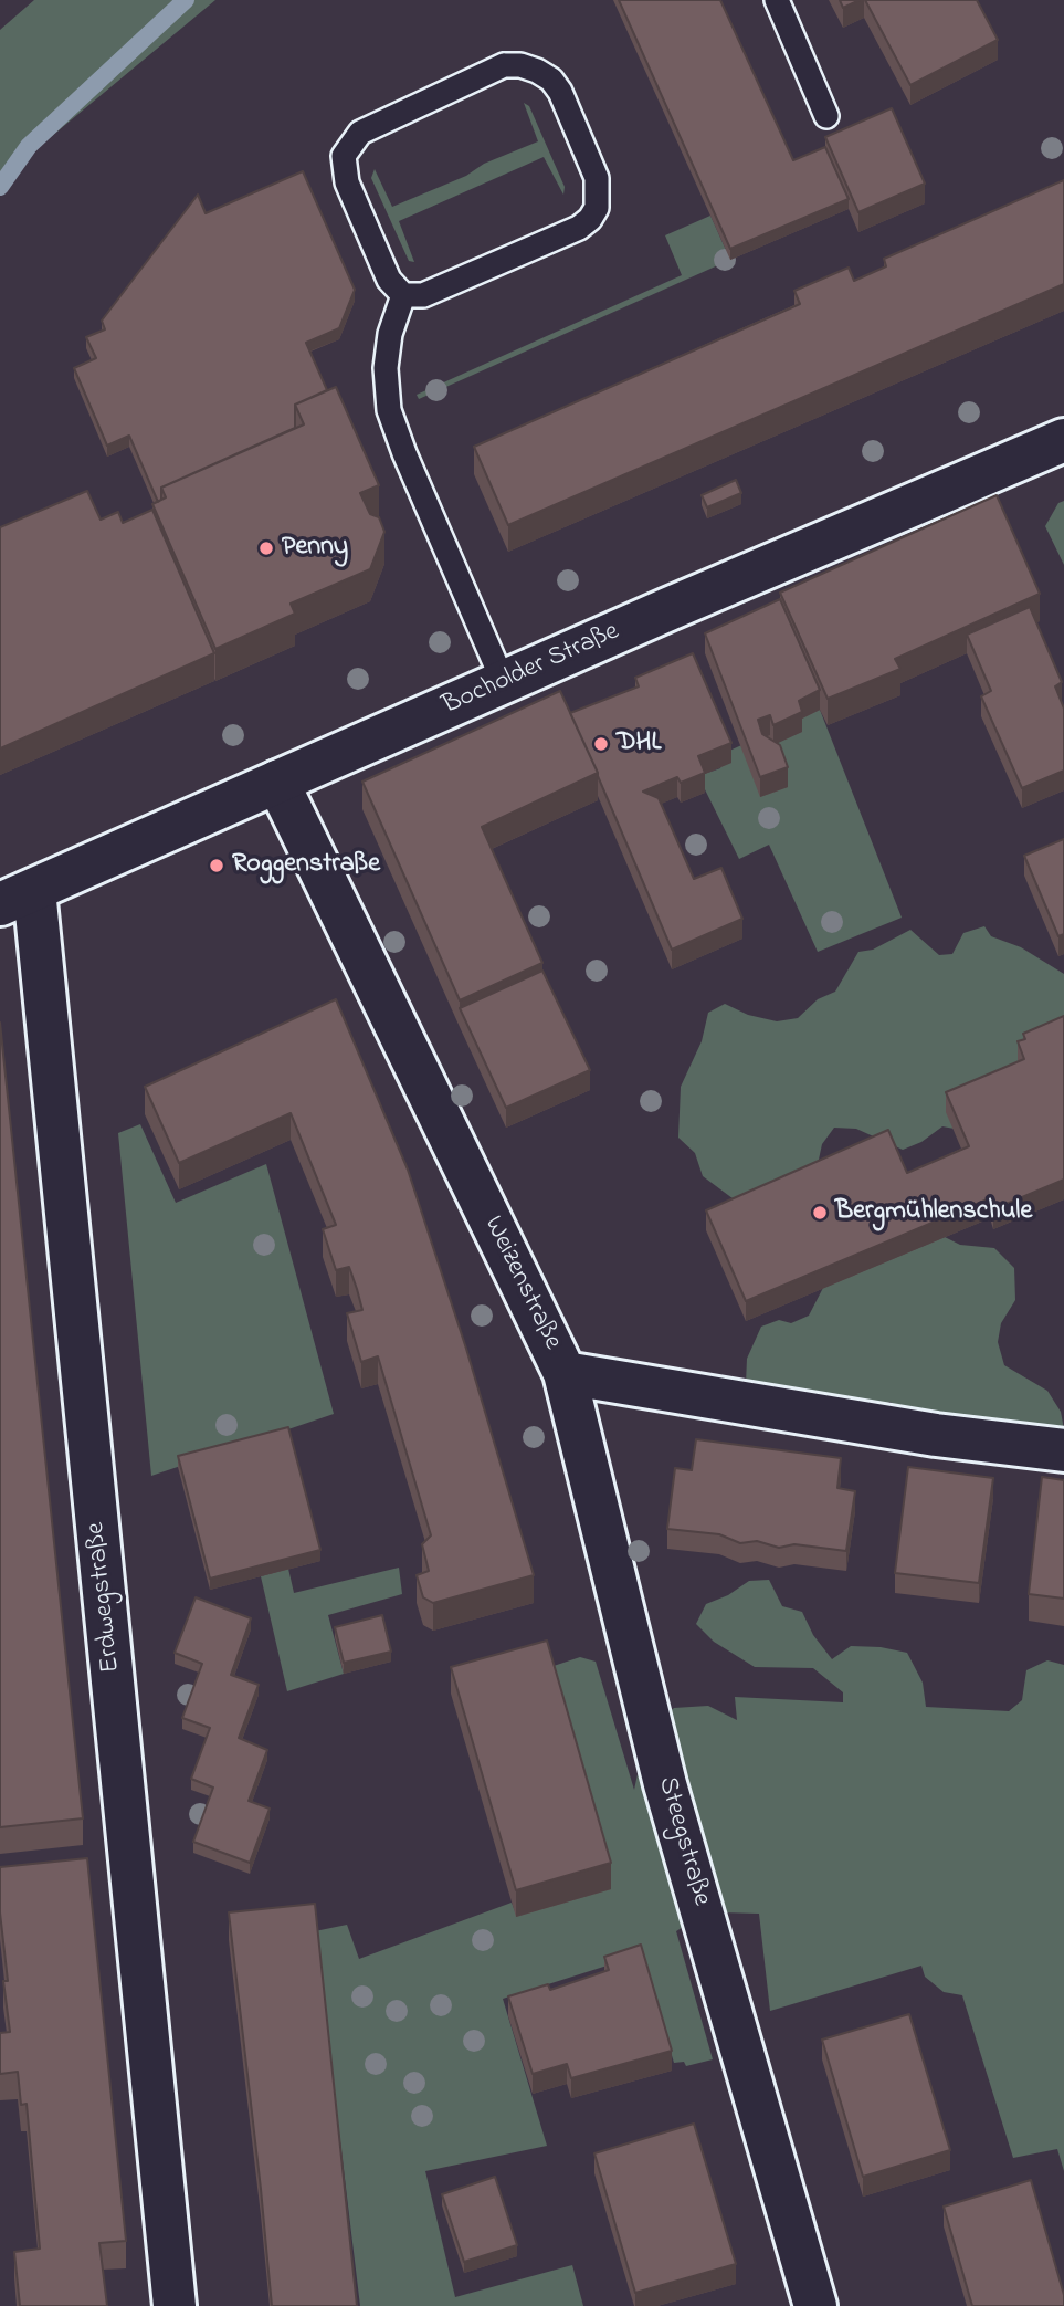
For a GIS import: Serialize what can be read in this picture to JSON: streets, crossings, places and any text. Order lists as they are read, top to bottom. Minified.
{"streets":{"street":["Bocholder Straße","Weizenstraße","Erdwegstraße","Steegstraße"]},"crossings":[["Bocholder Straße","Weizenstraße"],["Bocholder Straße","Erdwegstraße"],["Weizenstraße","Steegstraße"]],"places":["Penny","DHL","Roggenstraße","Bergmühlenschule"]}
